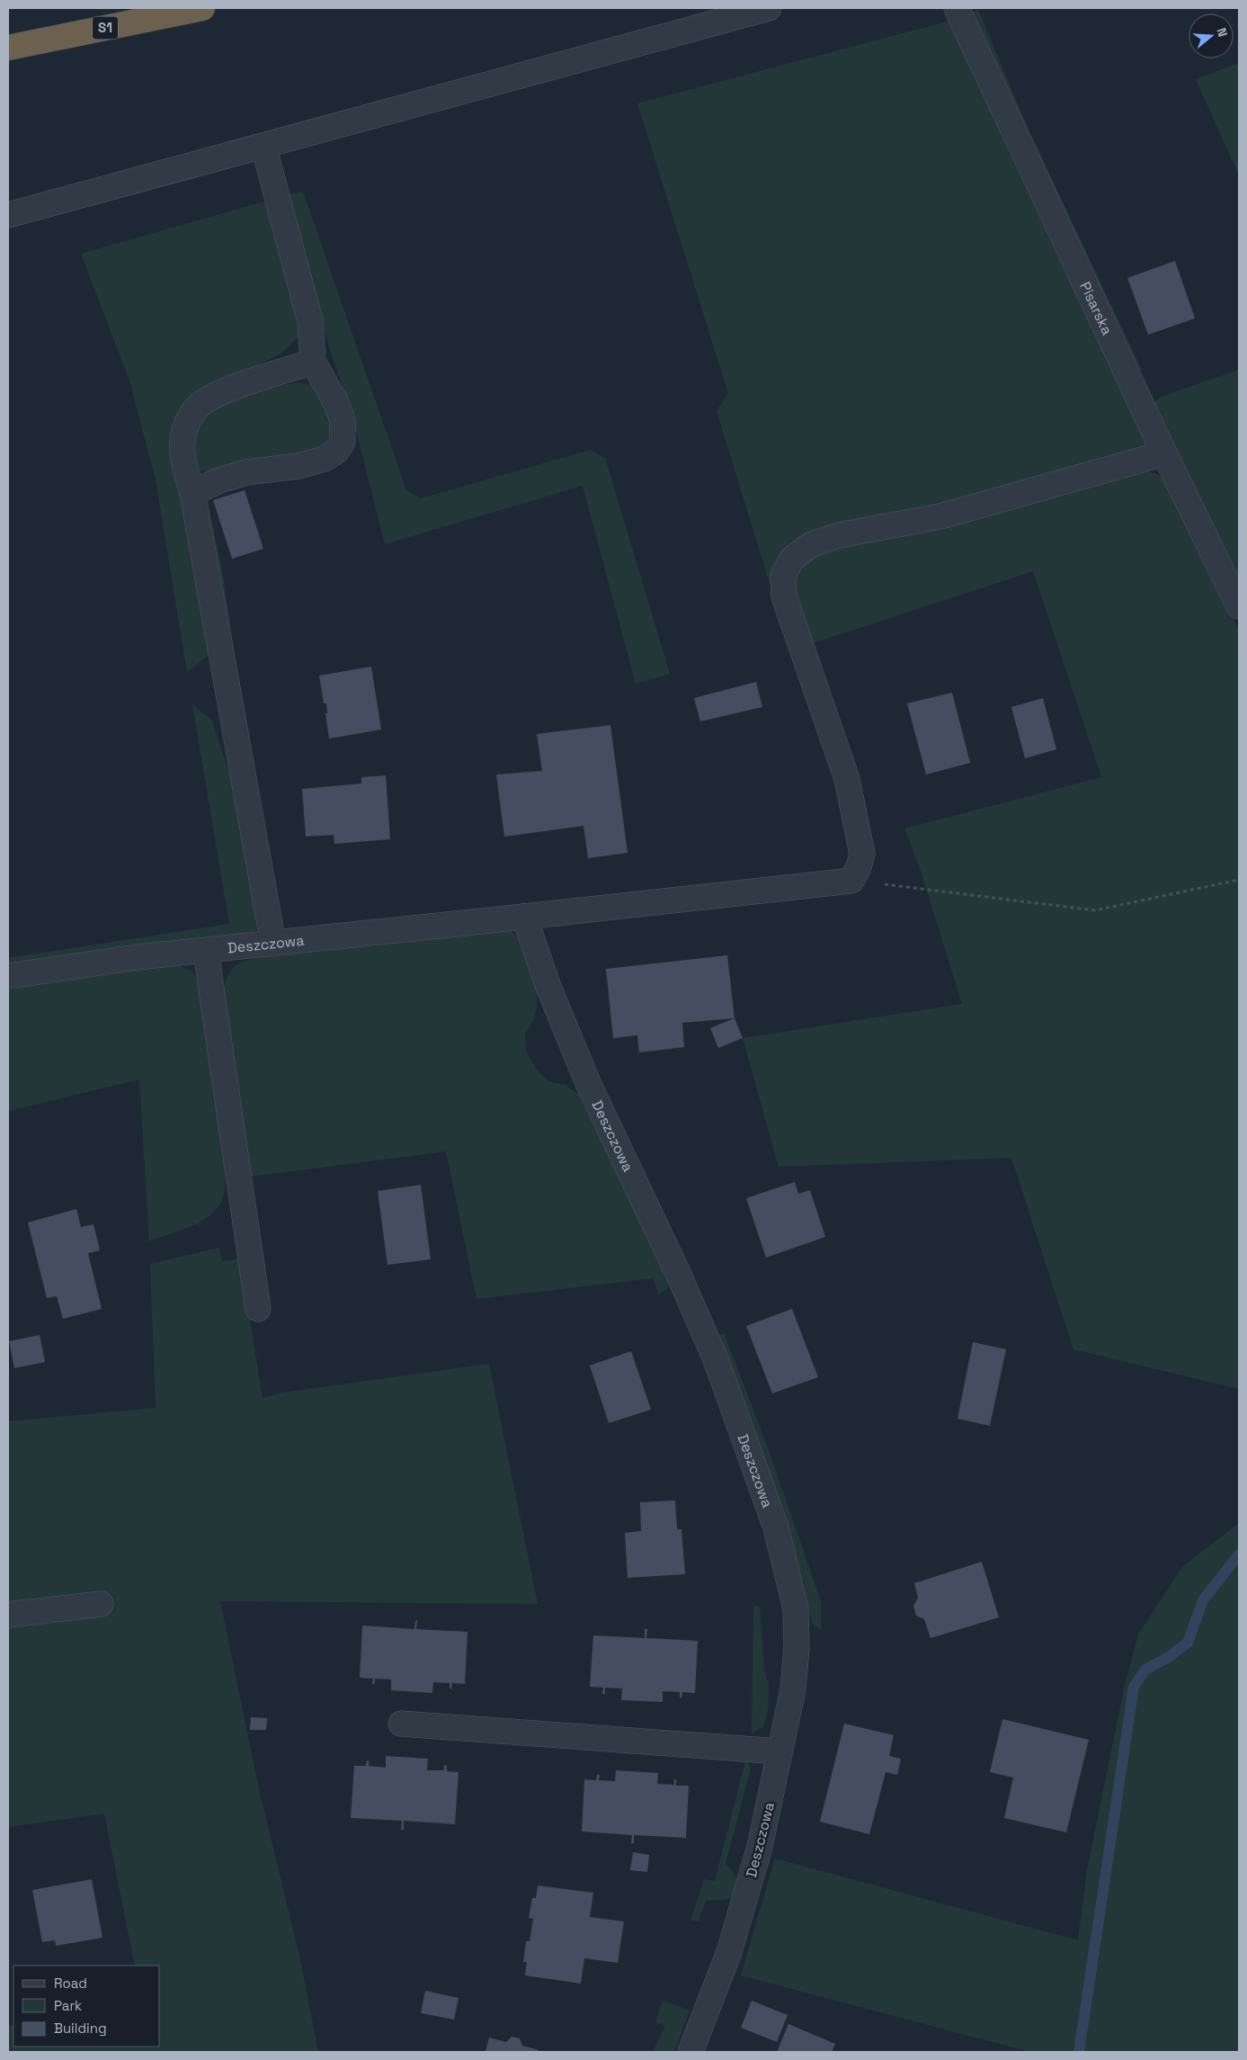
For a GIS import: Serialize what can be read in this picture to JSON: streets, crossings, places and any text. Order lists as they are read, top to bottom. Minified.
{"streets":{"highway":["S1"],"street":["Pisarska","Deszczowa"]},"legend":["Road","Park","Building"],"north":"right"}
